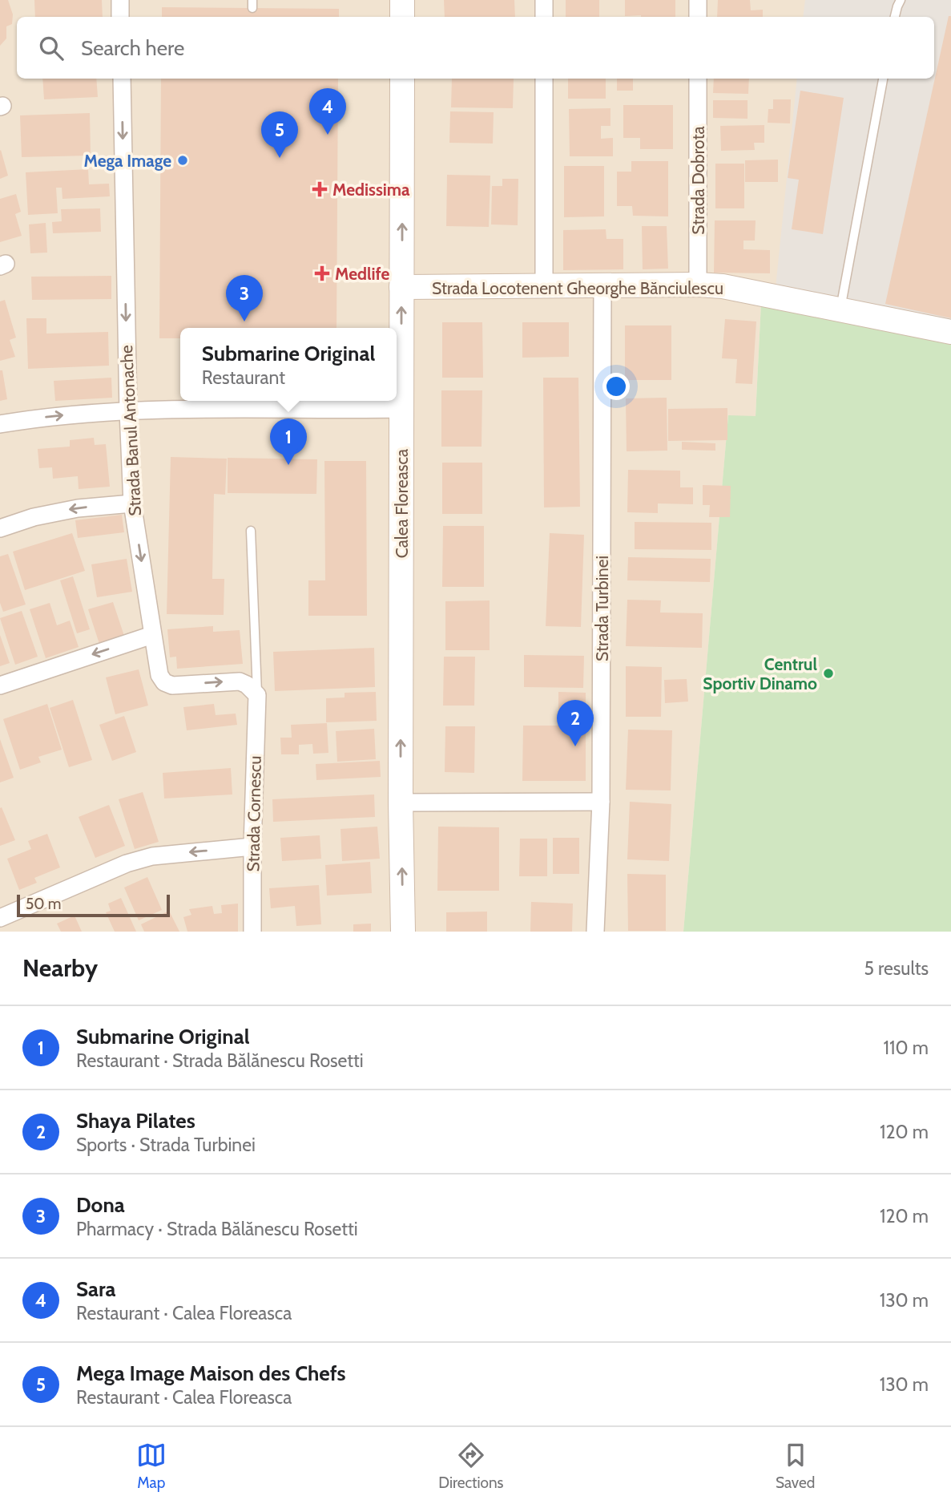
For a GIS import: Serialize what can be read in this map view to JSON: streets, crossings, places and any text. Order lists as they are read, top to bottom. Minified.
{"streets":{"street":["Strada Dobrota","Strada Locotenent Gheorghe Bănciulescu","Strada Banul Antonache","Calea Floreasca","Strada Turbinei","Strada Cornescu"]},"crossings":[["Strada Dobrota","Strada Locotenent Gheorghe Bănciulescu"],["Strada Locotenent Gheorghe Bănciulescu","Calea Floreasca"],["Strada Locotenent Gheorghe Bănciulescu","Strada Turbinei"],["Strada Banul Antonache","Strada Cornescu"]],"one_way":["Strada Banul Antonache","Calea Floreasca"],"places":{"other":["Mega Image","Centrul Sportiv Dinamo"],"health":["Medissima","Medlife"]},"scale_bar":"50 m","page":{"search":"Search here","pins":["4","5","3","1","2"],"popup":["Submarine Original","Restaurant"],"scale":"50 m","heading":["Nearby","5 results"],"list":[{"mark":"1","name":"Submarine Original","note":"Restaurant · Strada Bălănescu Rosetti","value":"110 m"},{"mark":"2","name":"Shaya Pilates","note":"Sports · Strada Turbinei","value":"120 m"},{"mark":"3","name":"Dona","note":"Pharmacy · Strada Bălănescu Rosetti","value":"120 m"},{"mark":"4","name":"Sara","note":"Restaurant · Calea Floreasca","value":"130 m"},{"mark":"5","name":"Mega Image Maison des Chefs","note":"Restaurant · Calea Floreasca","value":"130 m"}],"nav":["Map","Directions","Saved"]}}
